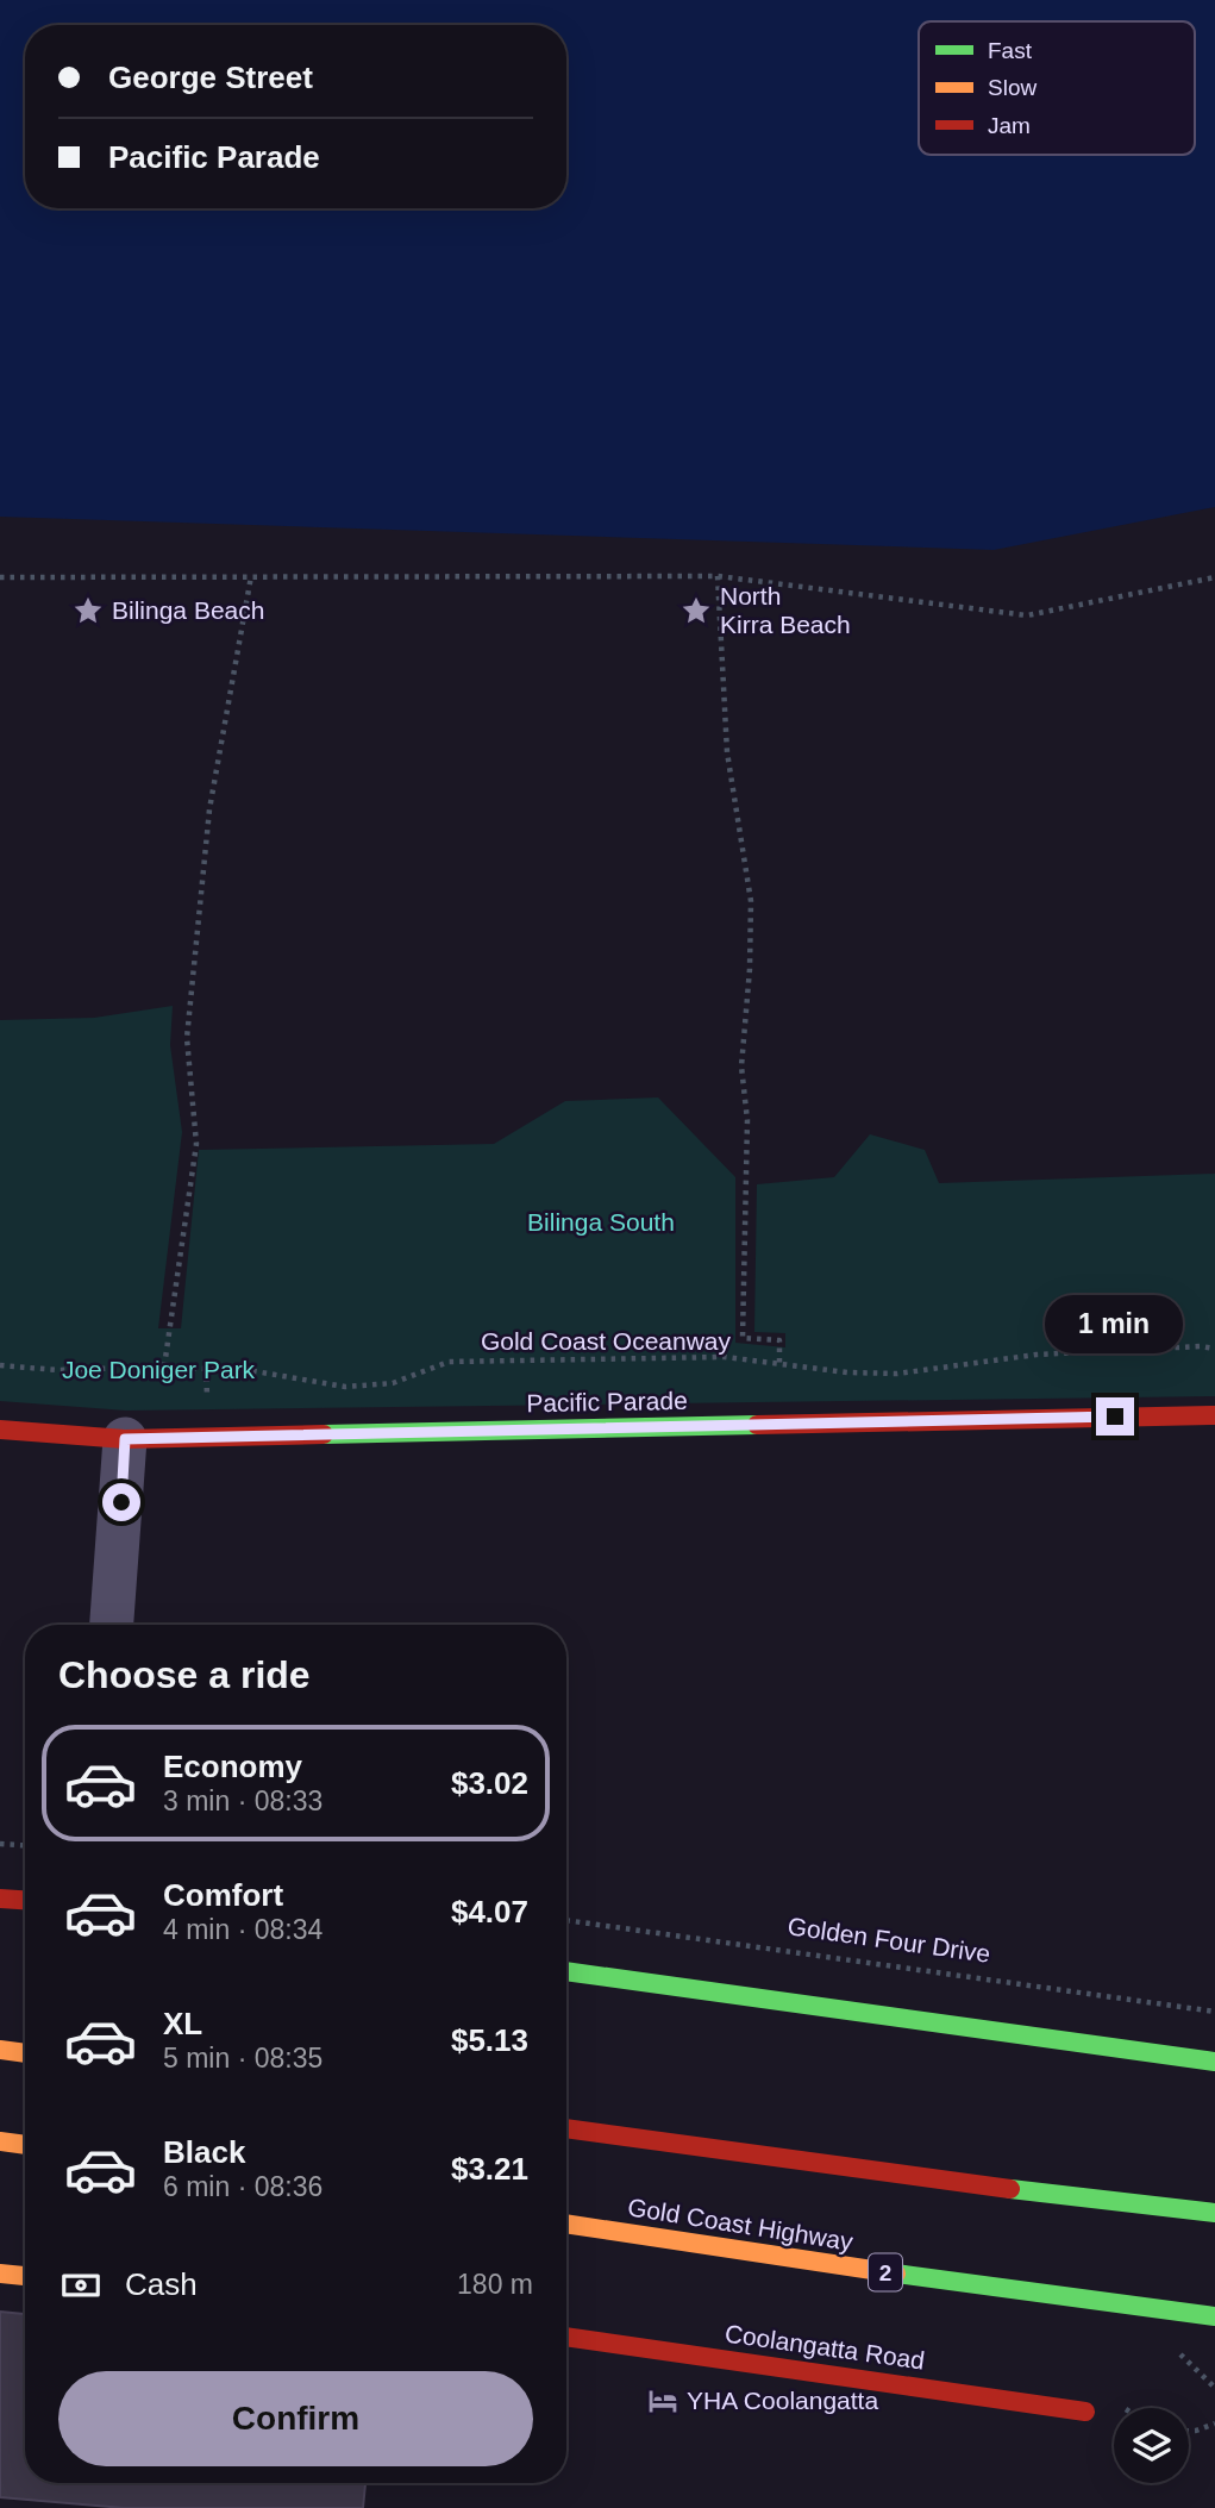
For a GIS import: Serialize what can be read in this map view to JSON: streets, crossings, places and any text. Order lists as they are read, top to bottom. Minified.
{"streets":{"main road":["Pacific Parade","Gold Coast Highway","2","Coolangatta Road"],"path":["Gold Coast Oceanway","Golden Four Drive"]},"parks":["Bilinga South","Joe Doniger Park"],"places":{"place":["Bilinga Beach","North Kirra Beach"],"hotel":["YHA Coolangatta"]},"legend":["Fast","Slow","Jam"],"page":{"banner":["George Street","Pacific Parade"],"bubble":"1 min","heading":"Choose a ride","list":[{"name":"Economy","note":"3 min · 08:33","value":"$3.02"},{"name":"Comfort","note":"4 min · 08:34","value":"$4.07"},{"name":"XL","note":"5 min · 08:35","value":"$5.13"},{"name":"Black","note":"6 min · 08:36","value":"$3.21"}],"pay":["Cash","180 m"],"buttons":"Confirm"}}
